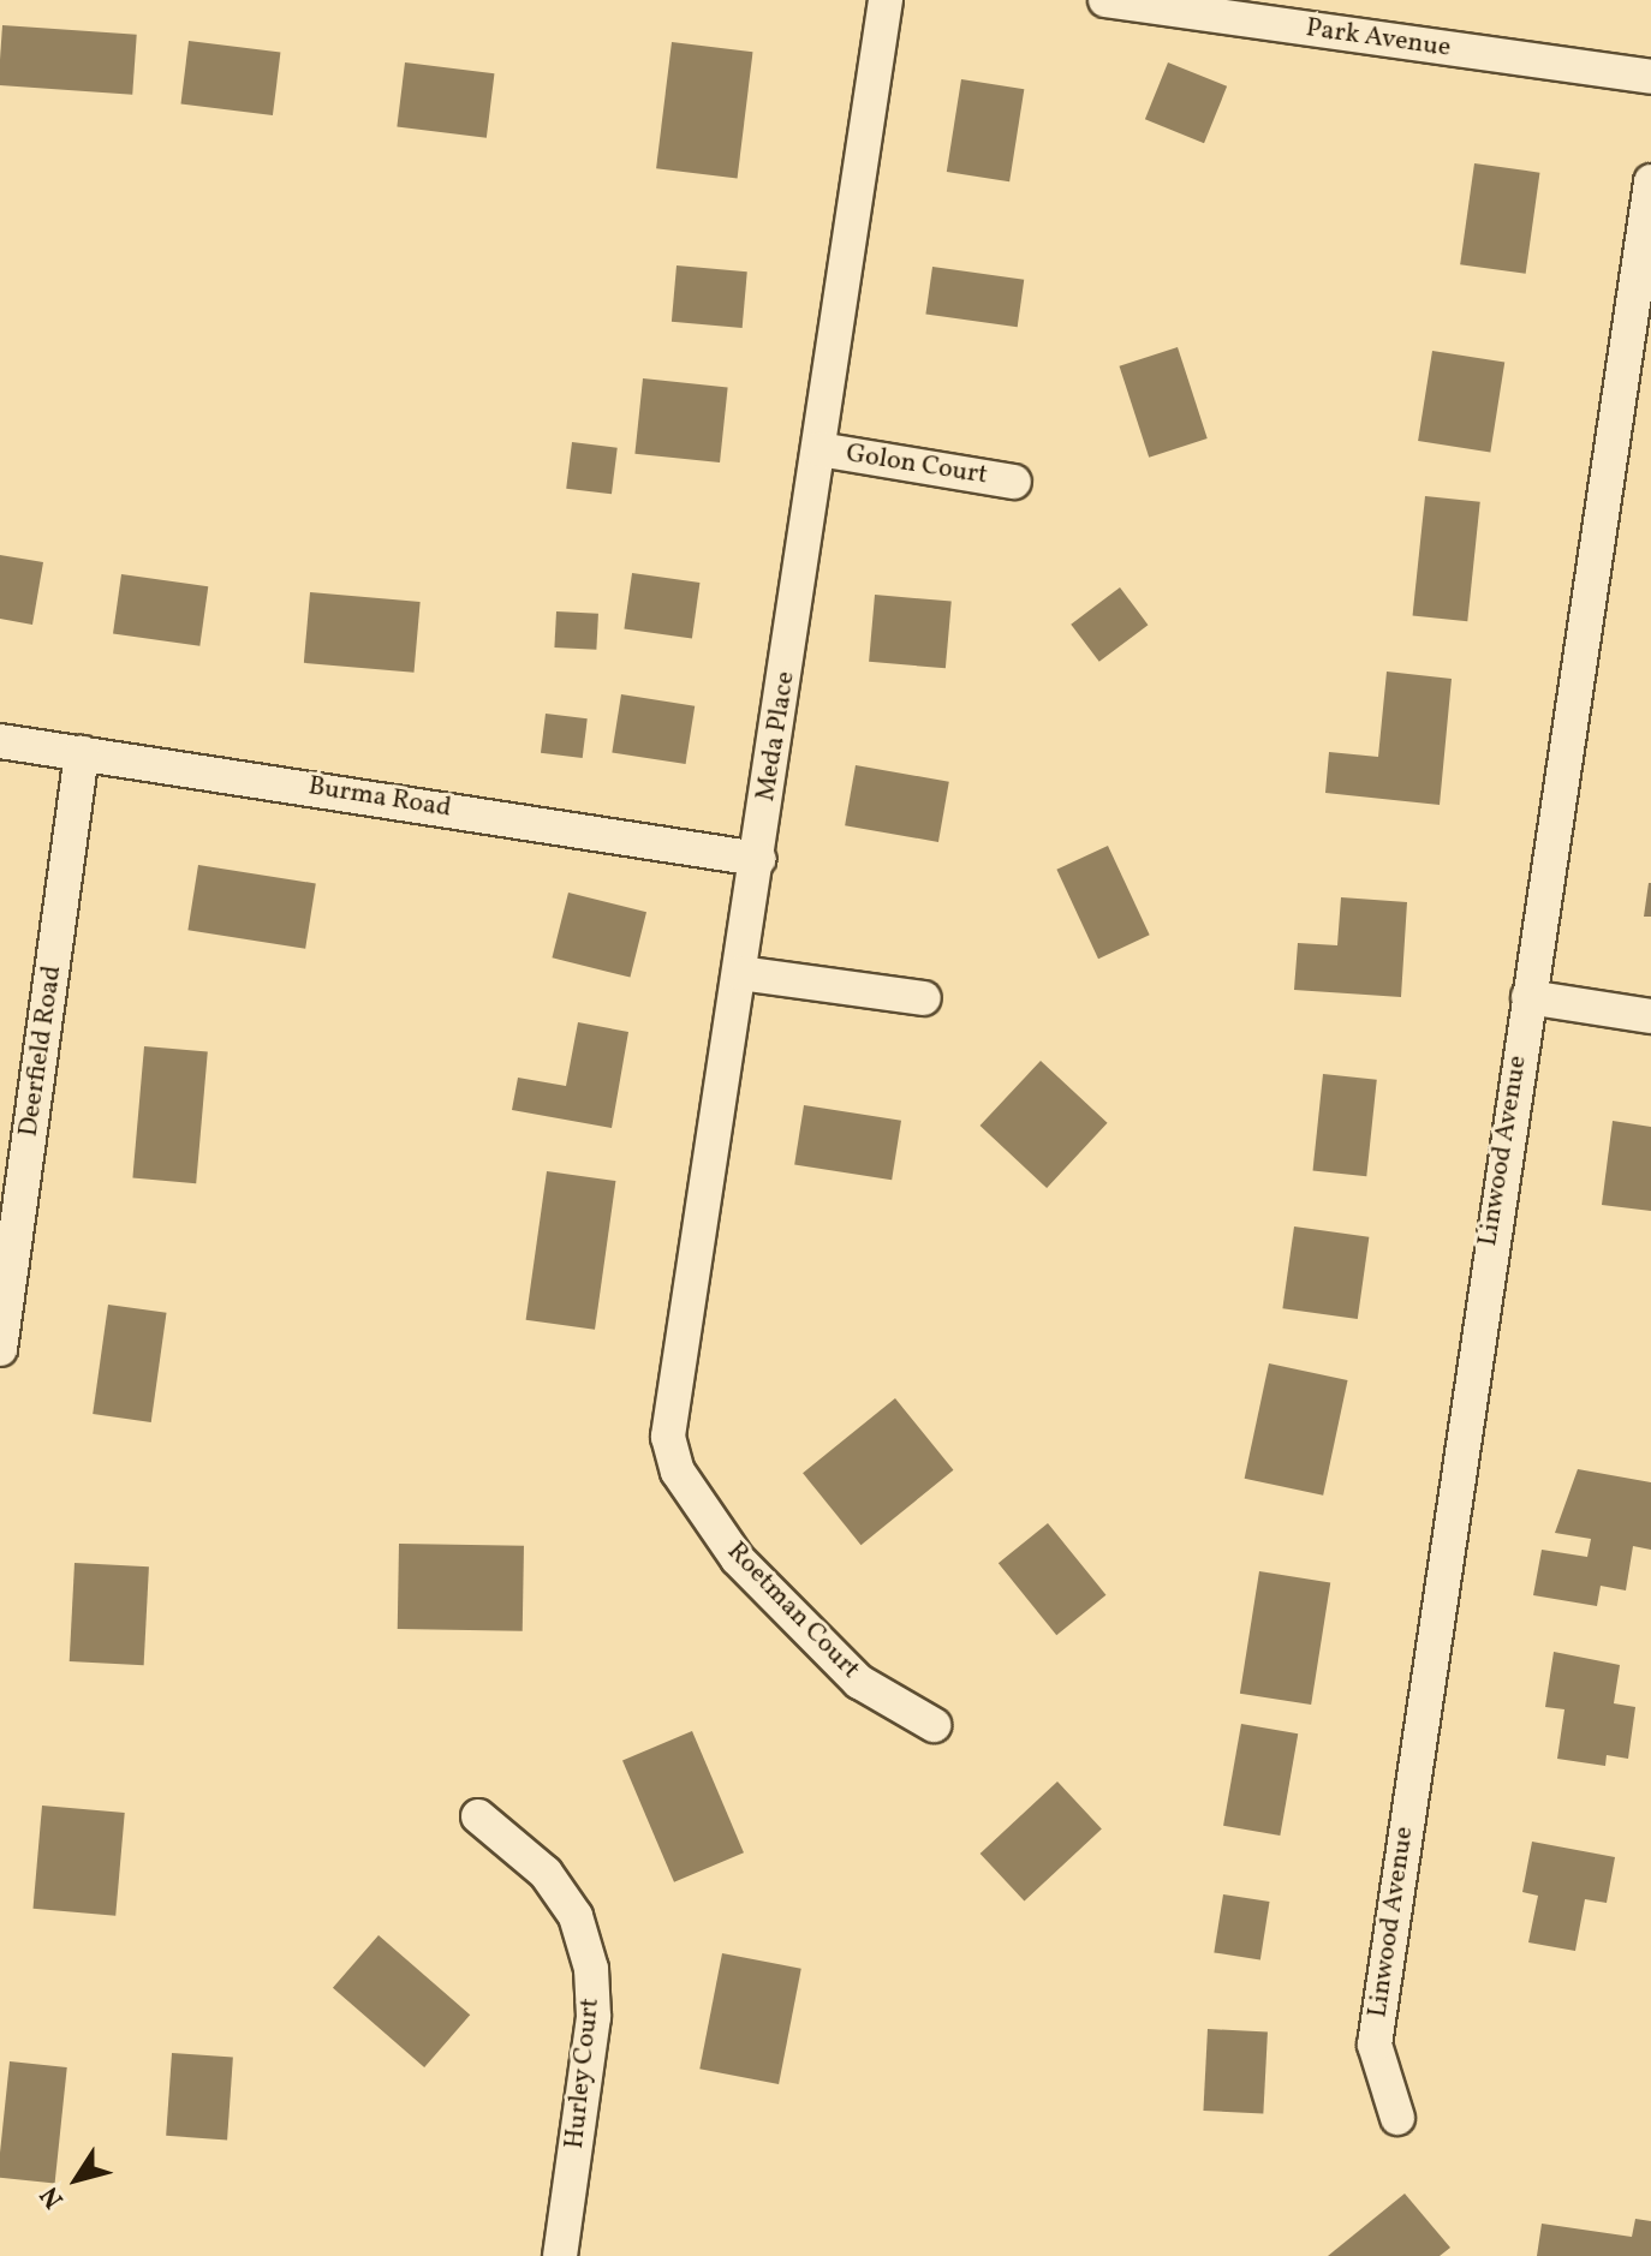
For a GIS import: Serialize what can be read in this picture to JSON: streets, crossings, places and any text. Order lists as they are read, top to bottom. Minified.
{"streets":{"street":["Park Avenue","Golon Court","Meda Place","Burma Road","Deerfield Road","Linwood Avenue","Roetman Court","Hurley Court"]},"crossings":[["Golon Court","Meda Place"],["Meda Place","Burma Road"],["Meda Place","Roetman Court"],["Burma Road","Deerfield Road"]],"north":"bottom left"}
